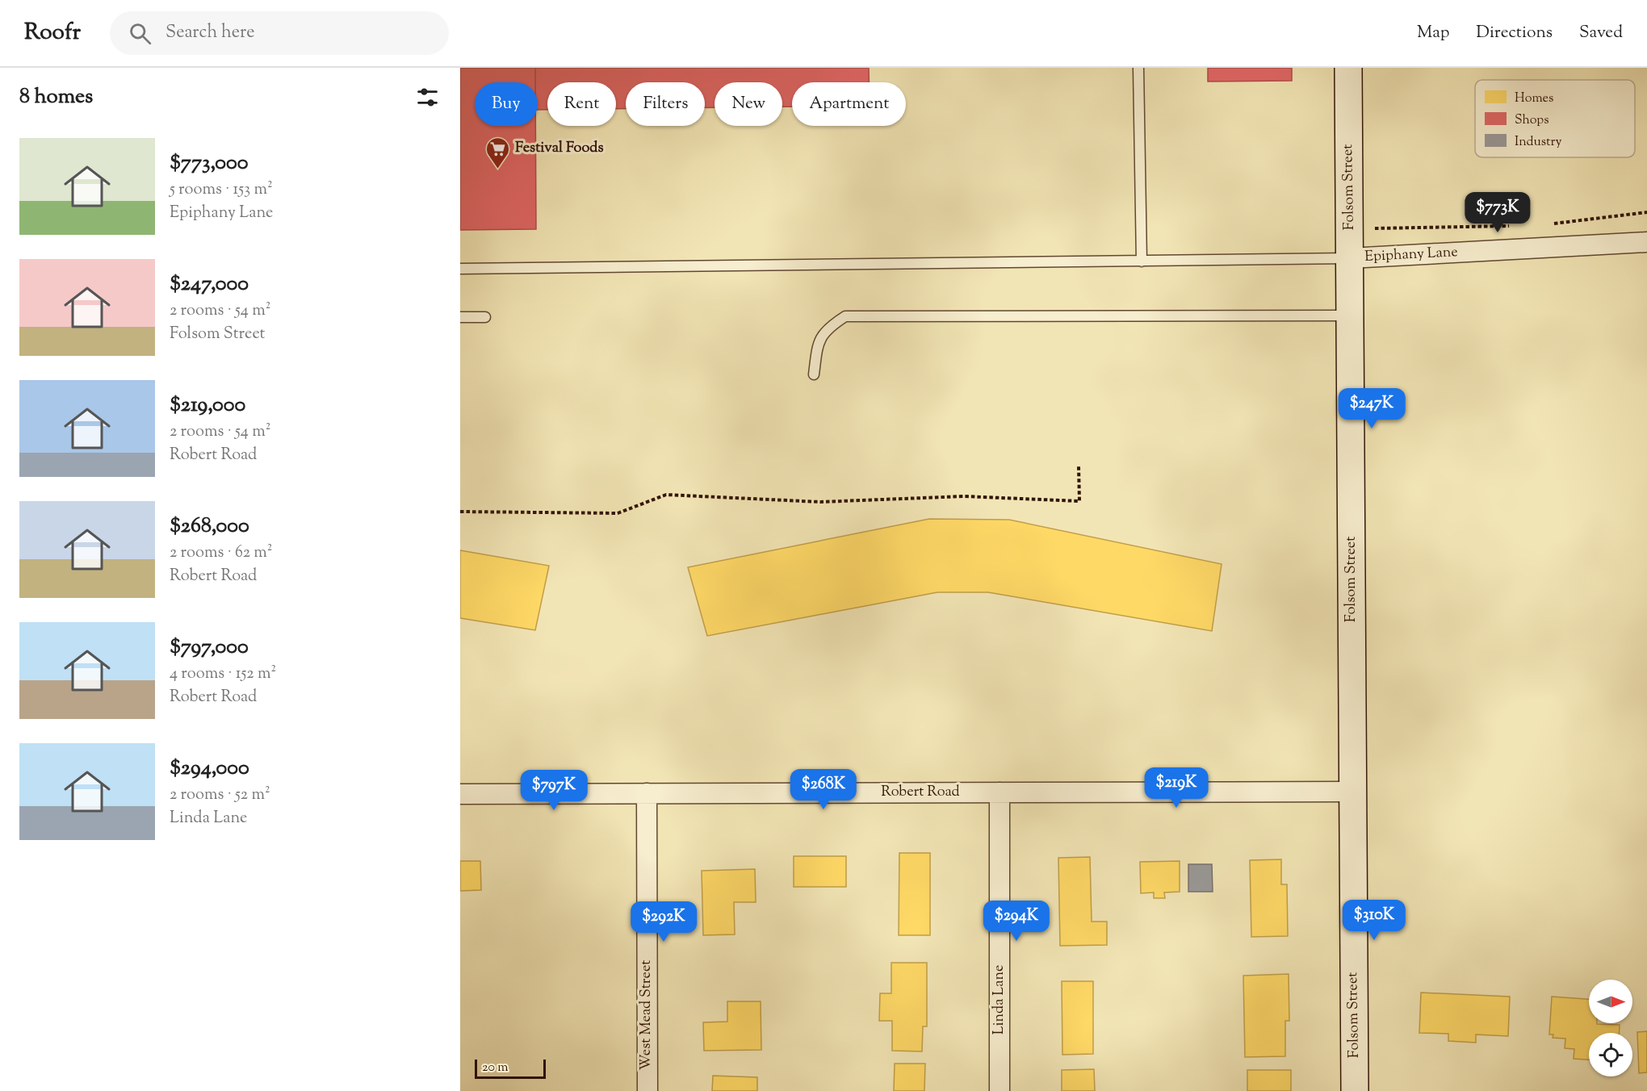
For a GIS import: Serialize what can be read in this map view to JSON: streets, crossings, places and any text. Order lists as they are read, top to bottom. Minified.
{"streets":{"street":["Folsom Street","Epiphany Lane","Robert Road","Linda Lane","West Mead Street"]},"crossings":[["Folsom Street","Epiphany Lane"],["Folsom Street","Robert Road"],["Robert Road","Linda Lane"],["Robert Road","West Mead Street"]],"places":{"supermarket":["Festival Foods"]},"legend":["Homes","Shops","Industry"],"scale_bar":"20 m","north":"right","page":{"header":"Roofr","search":"Search here","nav":["Map","Directions","Saved"],"heading":"8 homes","chip":["Buy","Rent","Filters","New","Apartment"],"list":[{"name":"$773,000","note":"5 rooms · 153 m² · Epiphany Lane"},{"name":"$247,000","note":"2 rooms · 54 m² · Folsom Street"},{"name":"$219,000","note":"2 rooms · 54 m² · Robert Road"},{"name":"$268,000","note":"2 rooms · 62 m² · Robert Road"},{"name":"$797,000","note":"4 rooms · 152 m² · Robert Road"},{"name":"$294,000","note":"2 rooms · 52 m² · Linda Lane"}],"price":["$773K","$247K","$219K","$268K","$797K","$310K","$294K","$292K"],"scale":"20 m"}}
